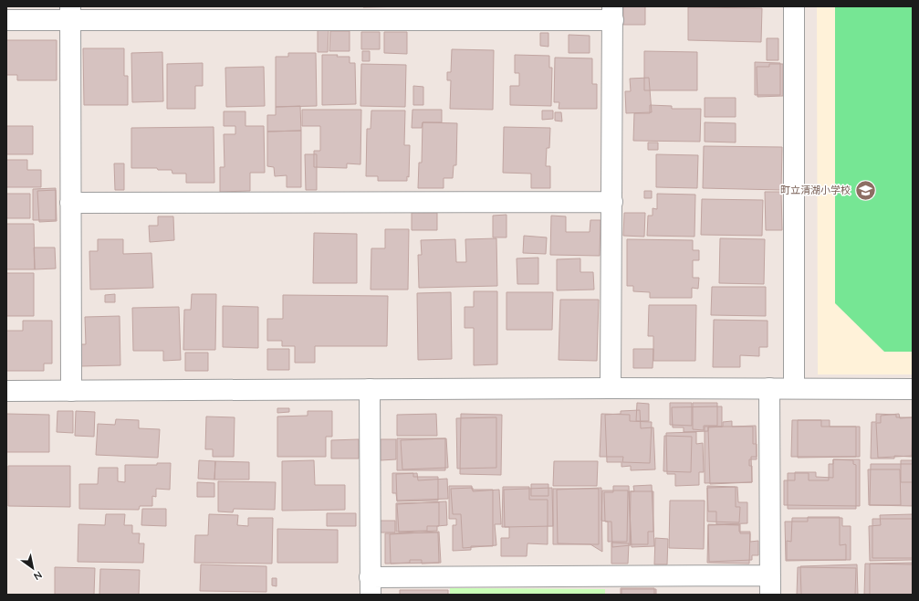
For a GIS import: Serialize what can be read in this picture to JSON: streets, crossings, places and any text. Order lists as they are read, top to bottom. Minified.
{"places":{"school or university":["町立清湖小学校"]},"north":"bottom right"}
